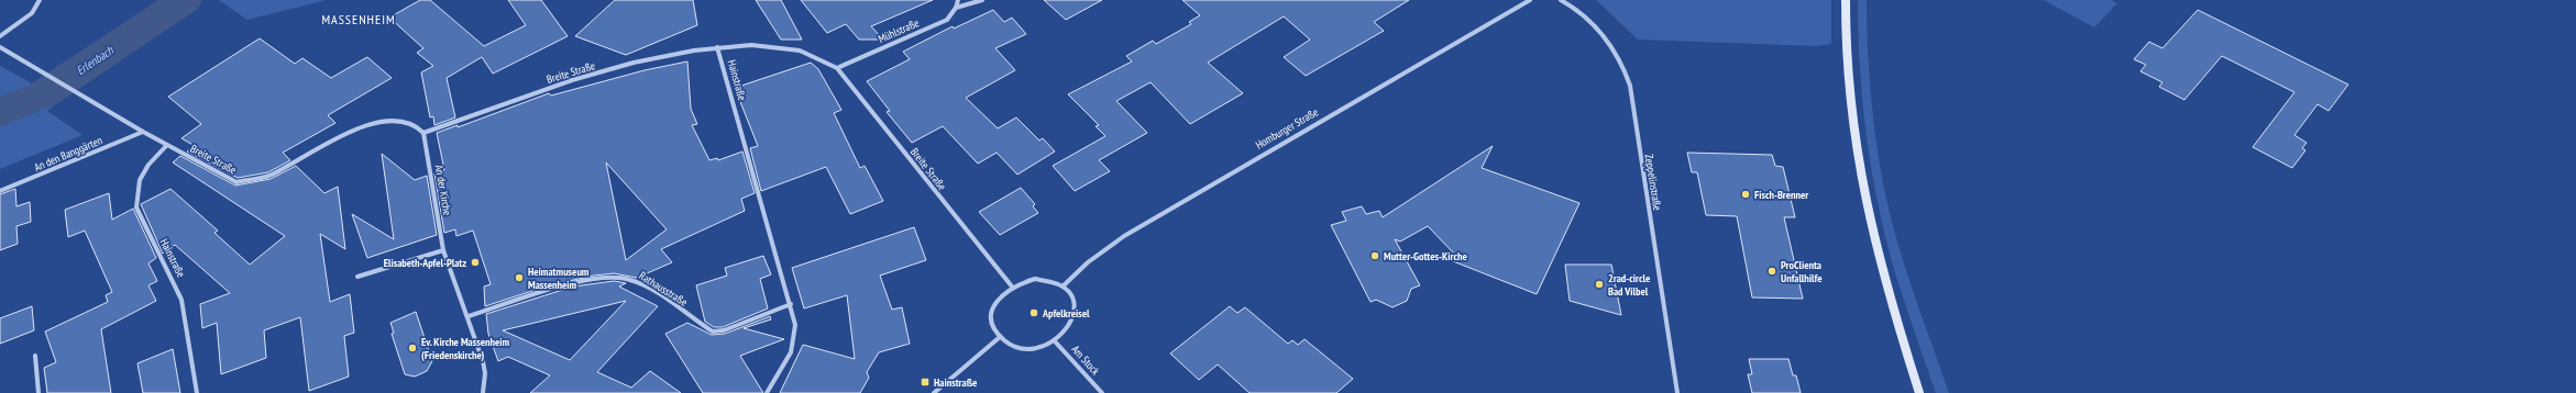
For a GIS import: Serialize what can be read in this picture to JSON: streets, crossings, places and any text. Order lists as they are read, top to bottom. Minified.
{"streets":{"street":["Mühlstraße","Breite Straße","Hainstraße","Homburger Straße","An den Banggärten","Zeppelinstraße","An der Kirche","Rathausstraße","Am Stock"]},"crossings":[["Mühlstraße","Breite Straße"],["Breite Straße","Hainstraße"],["Breite Straße","Homburger Straße"],["Breite Straße","An den Banggärten"],["Breite Straße","An der Kirche"],["Breite Straße","Am Stock"],["Hainstraße","Rathausstraße"],["Homburger Straße","Am Stock"],["An der Kirche","Rathausstraße"]],"districts":["MASSENHEIM"],"water":["Erlenbach"],"places":{"other":["Fisch-Brenner","Mutter-Gottes-Kirche","Elisabeth-Apfel-Platz","ProClienta Unfallhilfe","Heimatmuseum Massenheim","2rad-circle Bad Vilbel","Apfelkreisel","Ev. Kirche Massenheim (Friedenskirche)"],"transit":["Hainstraße"]}}
